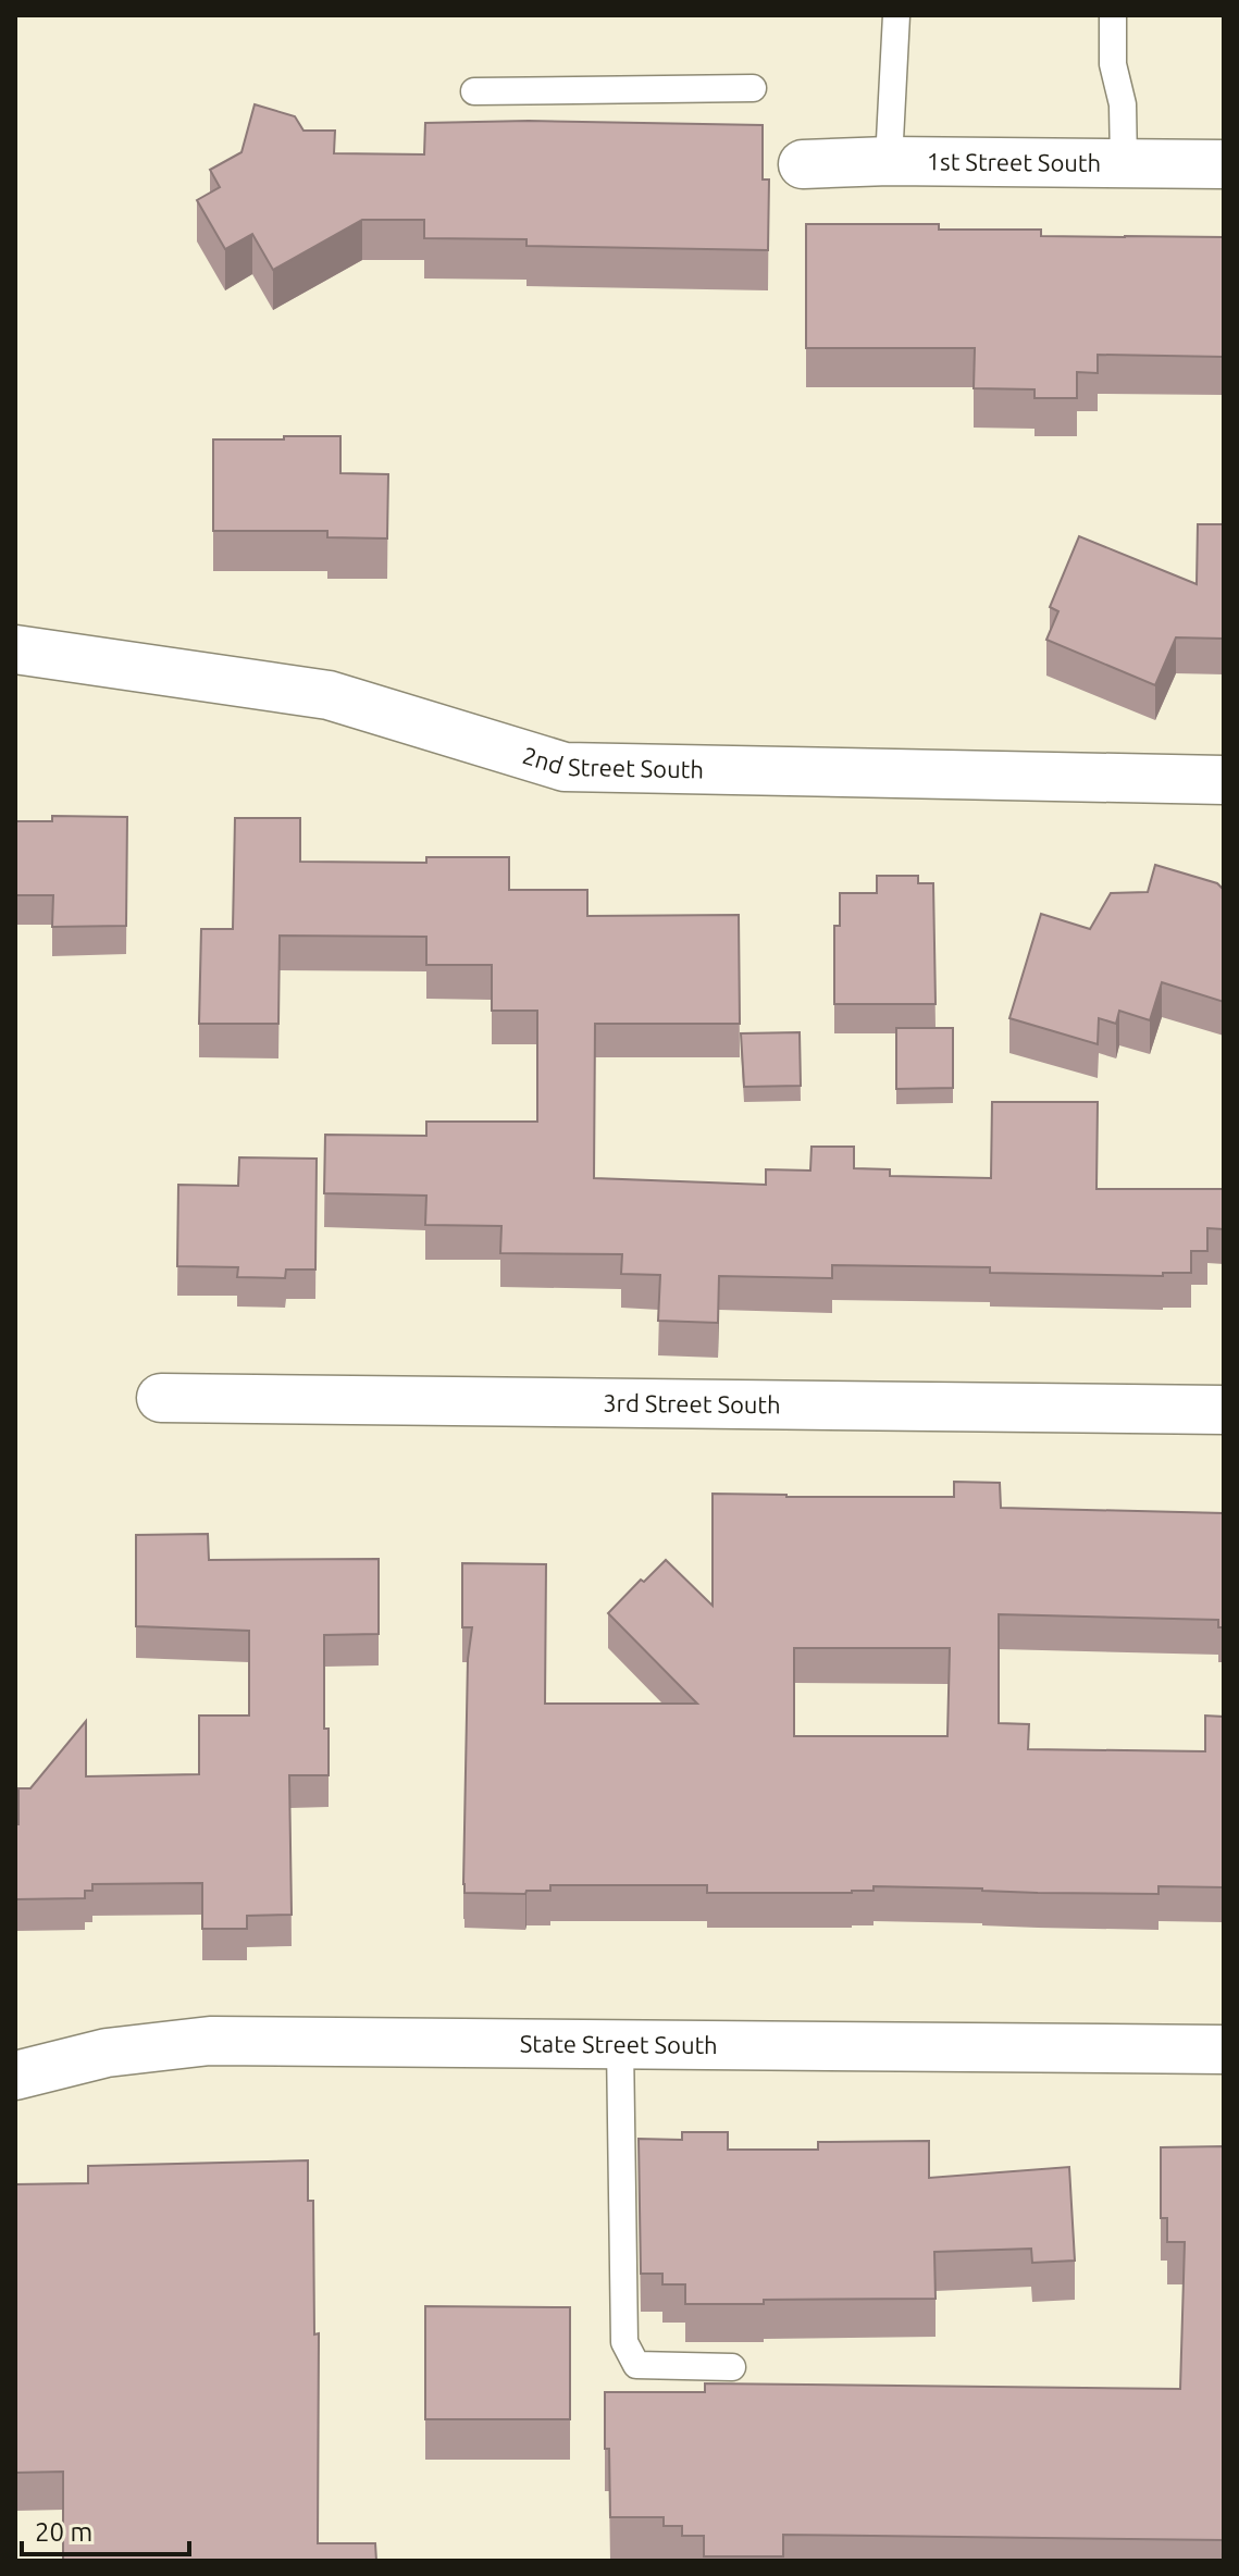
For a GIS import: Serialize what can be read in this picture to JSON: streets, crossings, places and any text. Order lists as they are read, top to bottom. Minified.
{"streets":{"street":["1st Street South","2nd Street South","3rd Street South","State Street South"]},"scale_bar":"20 m"}
